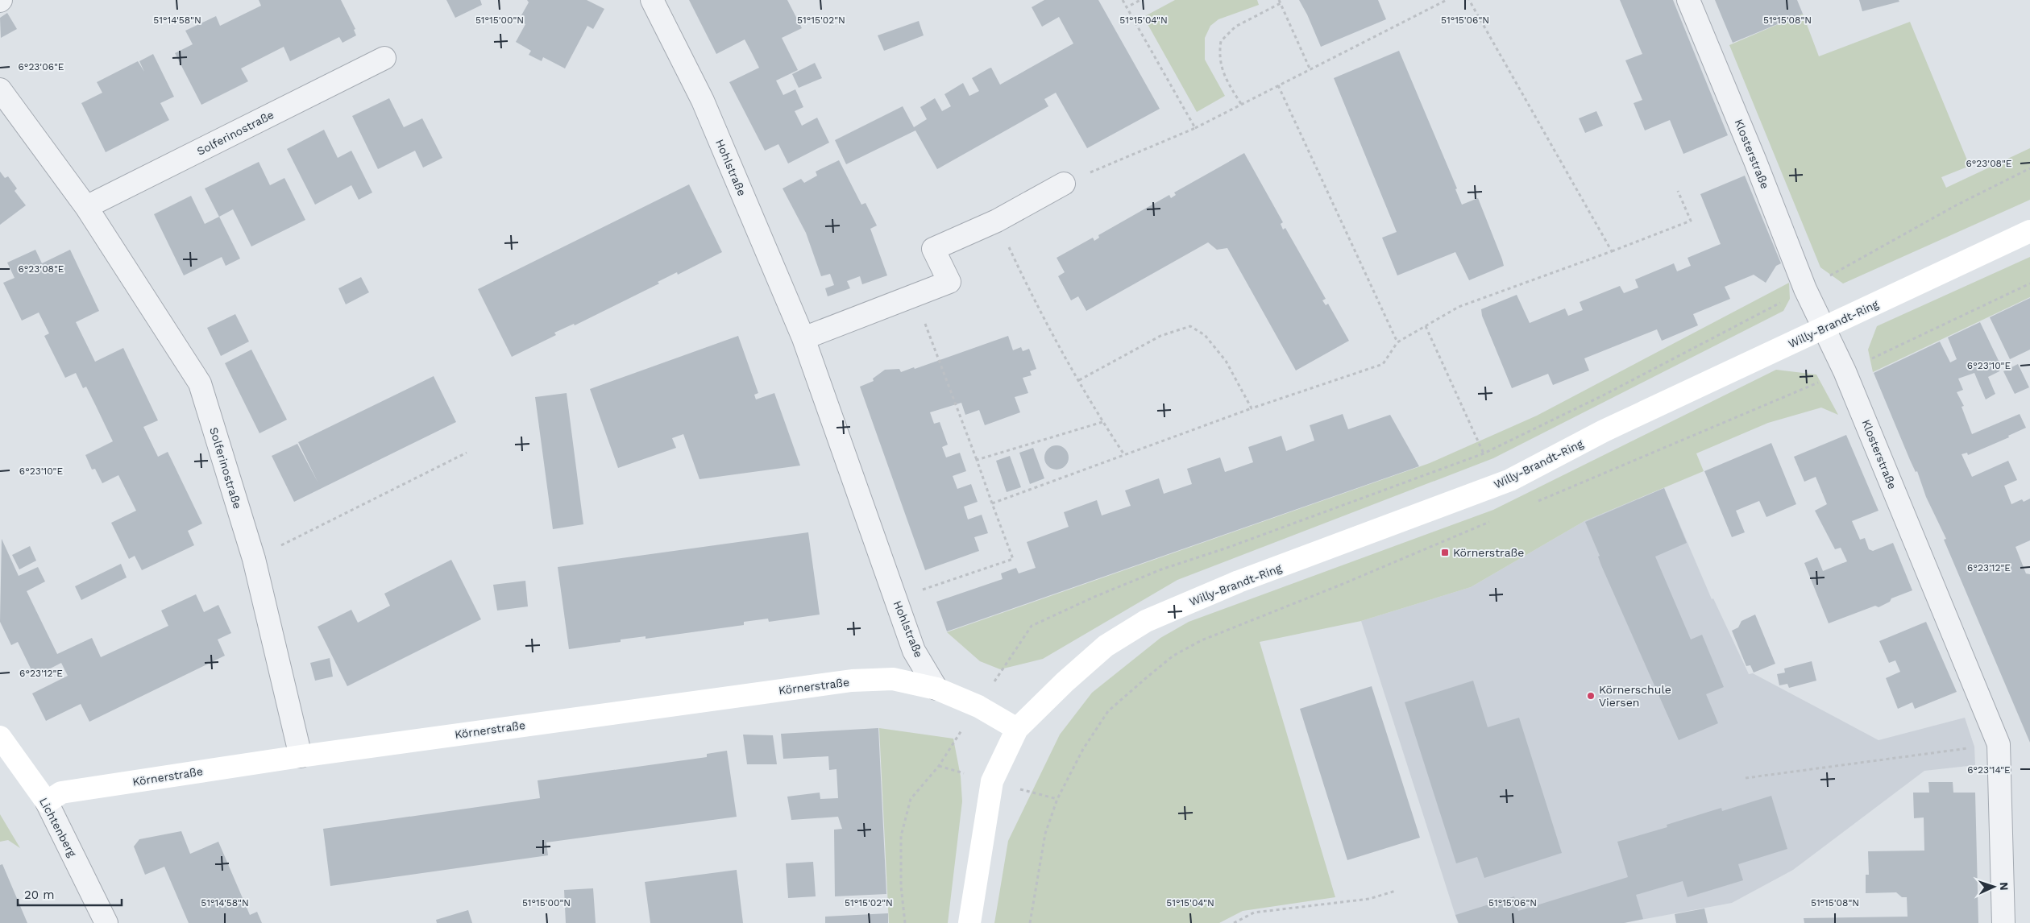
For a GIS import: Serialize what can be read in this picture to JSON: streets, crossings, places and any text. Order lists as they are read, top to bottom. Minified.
{"streets":{"main road":["Willy-Brandt-Ring","Körnerstraße","Lichtenberg"],"street":["Solferinostraße","Klosterstraße","Hohlstraße"]},"crossings":[["Solferinostraße","Körnerstraße"],["Klosterstraße","Willy-Brandt-Ring"],["Hohlstraße","Körnerstraße"],["Körnerstraße","Lichtenberg"]],"places":{"transit":["Körnerstraße"],"other":["Körnerschule Viersen"]},"scale_bar":"20 m","north":"right","coordinates":["51°14'58\"N","51°15'00\"N","51°15'02\"N","51°15'04\"N","51°15'08\"N","51°15'06\"N","6°23'06\"E","6°23'08\"E","6°23'10\"E","6°23'12\"E","6°23'14\"E"]}
